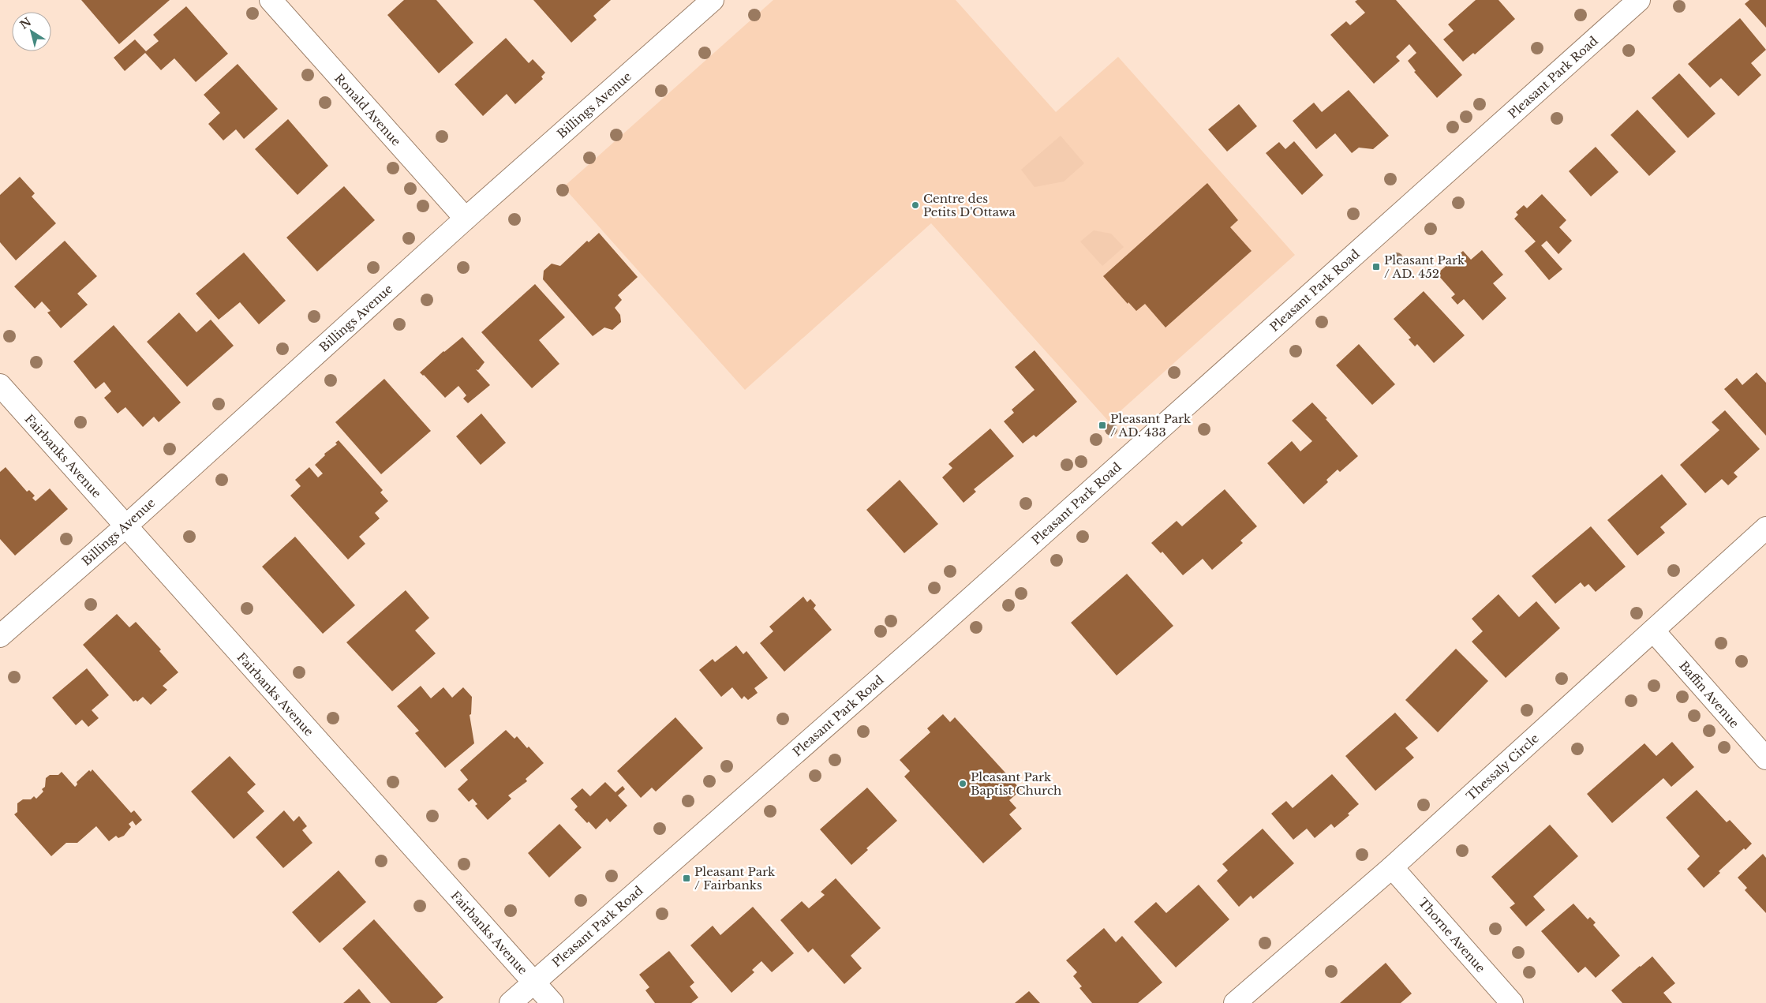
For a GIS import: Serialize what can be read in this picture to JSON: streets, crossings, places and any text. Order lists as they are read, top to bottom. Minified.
{"streets":{"street":["Pleasant Park Road","Billings Avenue","Ronald Avenue","Fairbanks Avenue","Baffin Avenue","Thessaly Circle","Thorne Avenue"]},"crossings":[["Pleasant Park Road","Fairbanks Avenue"],["Billings Avenue","Ronald Avenue"],["Billings Avenue","Fairbanks Avenue"],["Baffin Avenue","Thessaly Circle"],["Thessaly Circle","Thorne Avenue"]],"places":{"other":["Centre des Petits D'Ottawa","Pleasant Park Baptist Church"],"transit":["Pleasant Park / AD. 452","Pleasant Park / AD. 433","Pleasant Park / Fairbanks"]},"north":"top left"}
